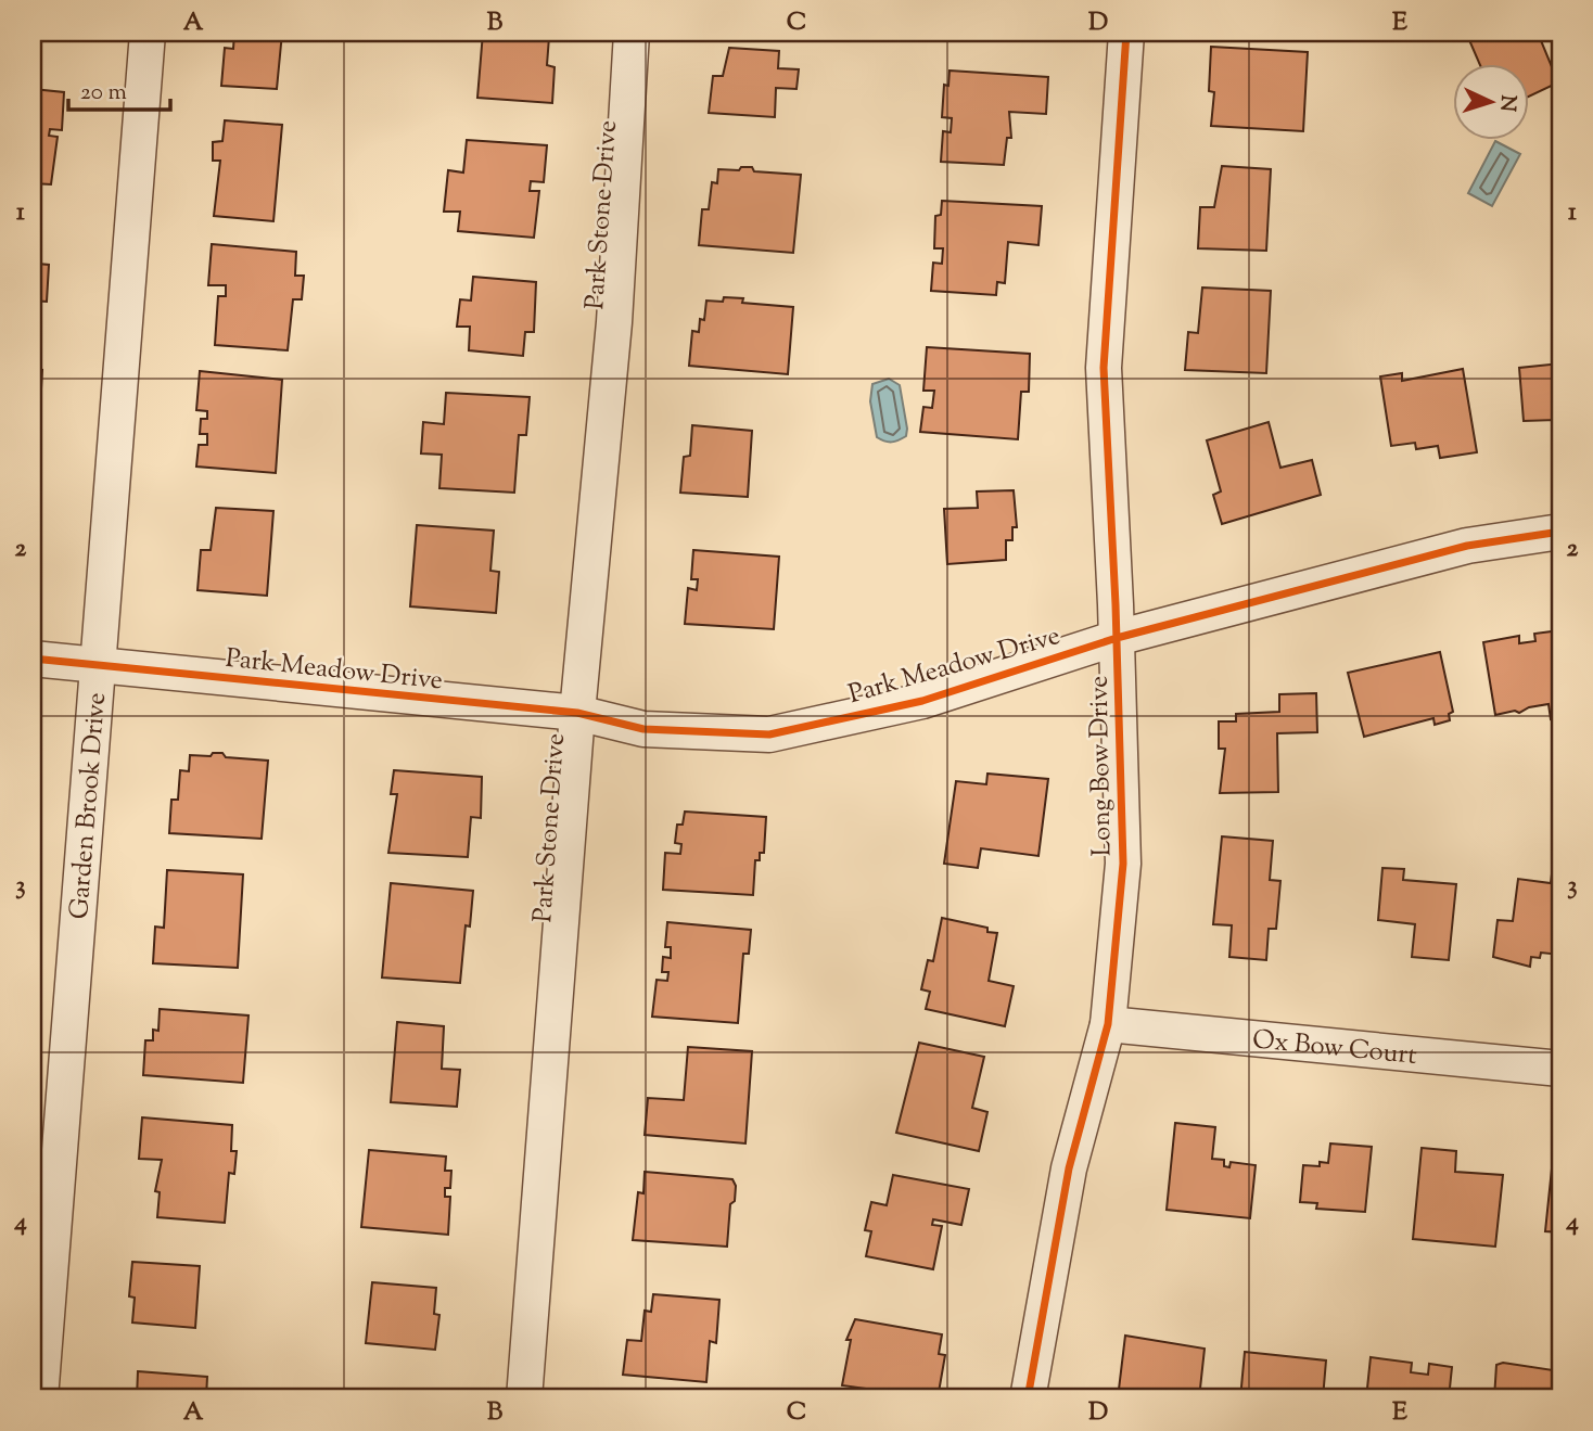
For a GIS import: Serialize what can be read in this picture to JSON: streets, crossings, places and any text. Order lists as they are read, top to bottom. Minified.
{"streets":{"street":["Park Stone Drive","Park Meadow Drive","Long Bow Drive","Garden Brook Drive","Ox Bow Court"]},"crossings":[["Park Stone Drive","Park Meadow Drive"],["Park Meadow Drive","Long Bow Drive"],["Park Meadow Drive","Garden Brook Drive"],["Long Bow Drive","Ox Bow Court"]],"scale_bar":"20 m","north":"right","grid":{"columns":["A","B","C","D","E"],"rows":["1","2","3","4"]}}
